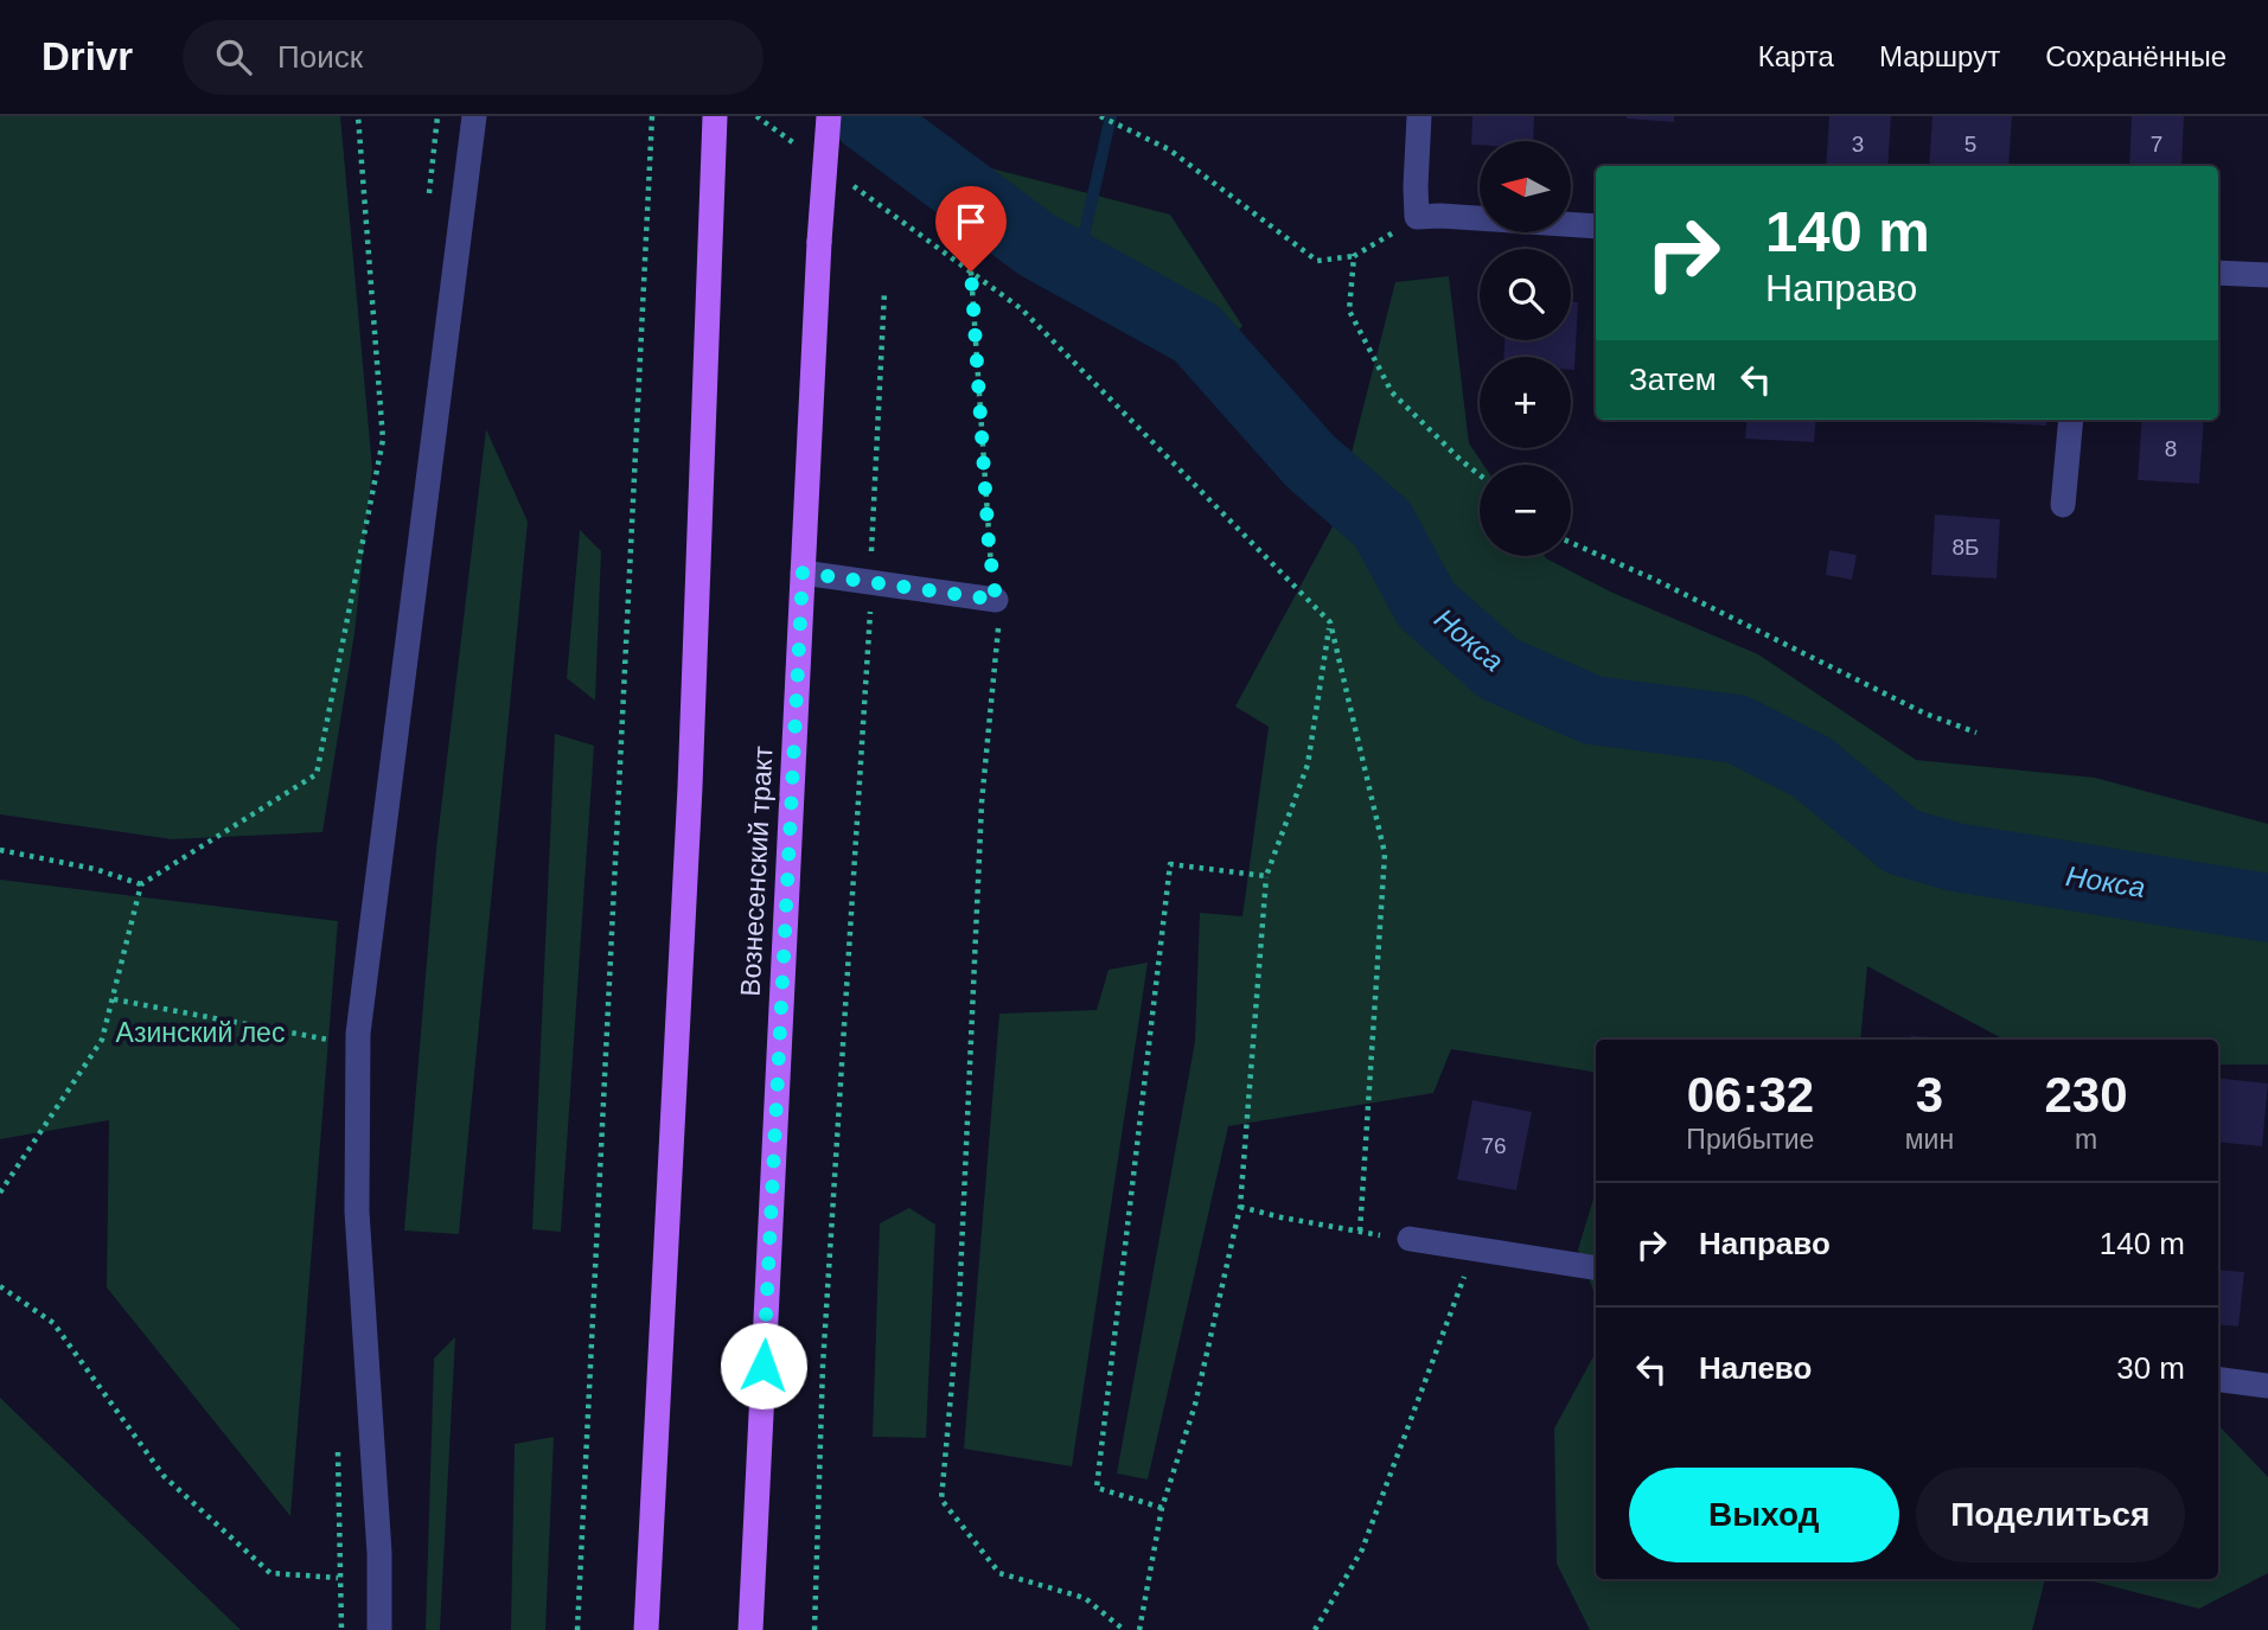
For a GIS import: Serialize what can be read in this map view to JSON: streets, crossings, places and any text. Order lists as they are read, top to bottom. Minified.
{"streets":{"main road":["Вознесенский тракт"]},"water":["Нокса"],"parks":["Азинский лес"],"house_numbers":["3","5","7","8","8Б","76"],"north":"left","page":{"header":"Drivr","search":"Поиск","nav":["Карта","Маршрут","Сохранённые"],"map_buttons":["+","−"],"turn":["140 m","Направо"],"then":"Затем","eta":["06:32","Прибытие","3","мин","230","m"],"list":[{"name":"Направо","value":"140 m"},{"name":"Налево","value":"30 m"}],"buttons":["Выход","Поделиться"]}}
